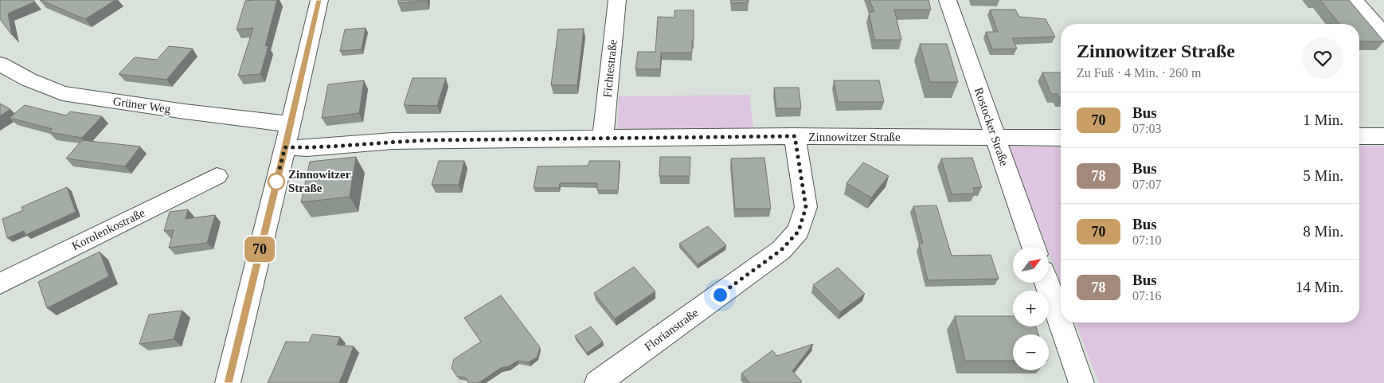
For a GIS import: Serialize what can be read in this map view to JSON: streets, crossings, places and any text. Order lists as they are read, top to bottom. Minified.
{"streets":{"street":["Fichtestraße","Grüner Weg","Rostocker Straße","Zinnowitzer Straße","Korolenkostraße","Florianstraße"]},"crossings":[["Fichtestraße","Zinnowitzer Straße"],["Rostocker Straße","Zinnowitzer Straße"],["Zinnowitzer Straße","Florianstraße"]],"places":["Zinnowitzer Straße"],"lines":["bus line 70"],"north":"top right","page":{"on_map":"70","heading":["Zinnowitzer Straße","Zu Fuß · 4 Min. · 260 m"],"list":[{"mark":"70","name":"Bus","note":"07:03","value":"1 Min."},{"mark":"78","name":"Bus","note":"07:07","value":"5 Min."},{"mark":"70","name":"Bus","note":"07:10","value":"8 Min."},{"mark":"78","name":"Bus","note":"07:16","value":"14 Min."}],"map_buttons":["+","−"]}}
